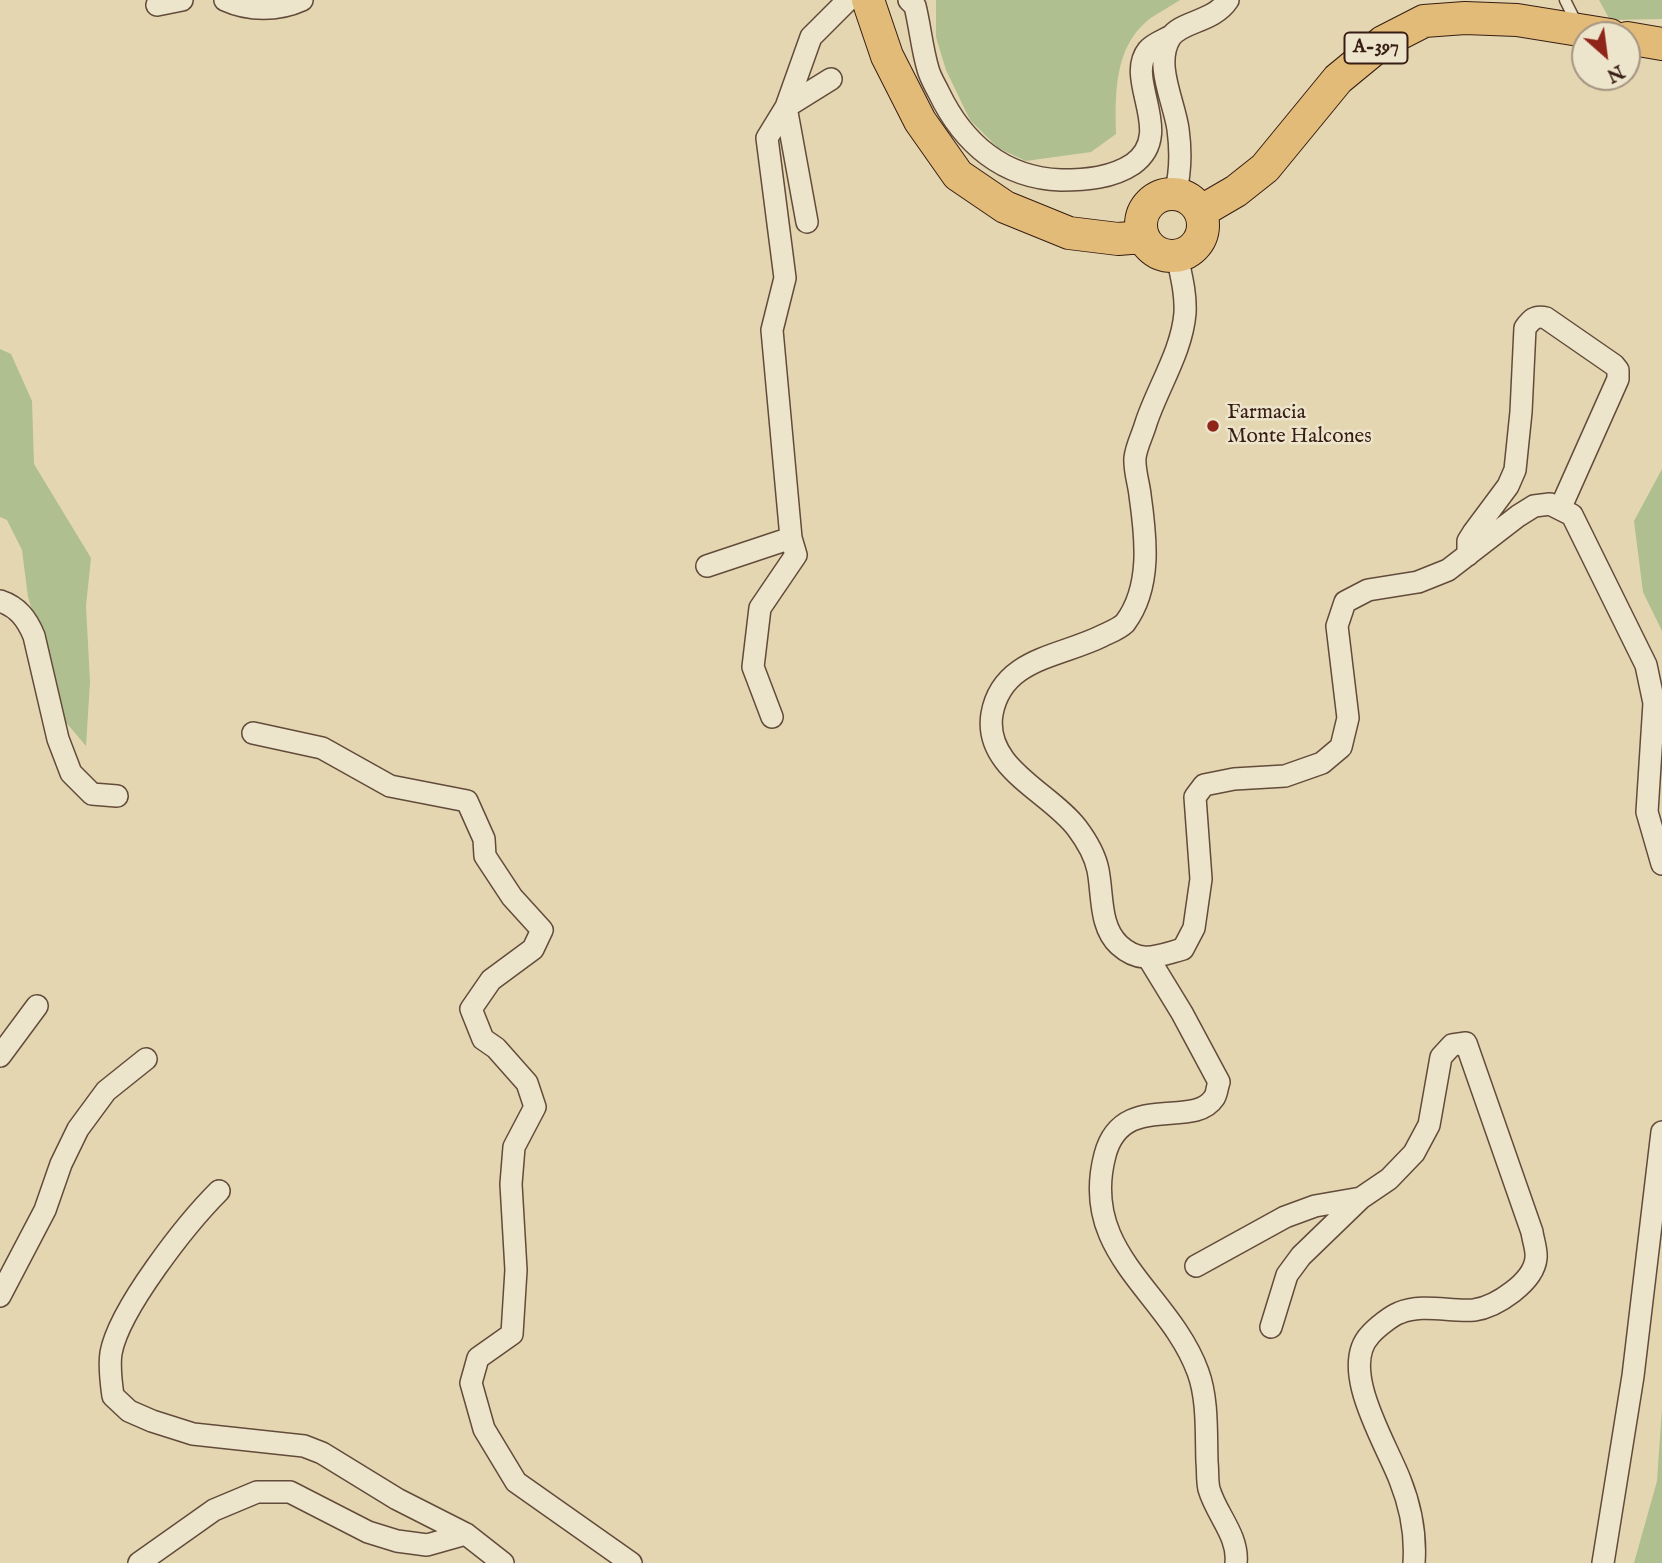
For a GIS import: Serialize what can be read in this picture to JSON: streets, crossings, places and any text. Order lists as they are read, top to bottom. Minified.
{"streets":{"main road":["A-397"]},"places":["Farmacia Monte Halcones"],"north":"bottom right"}
